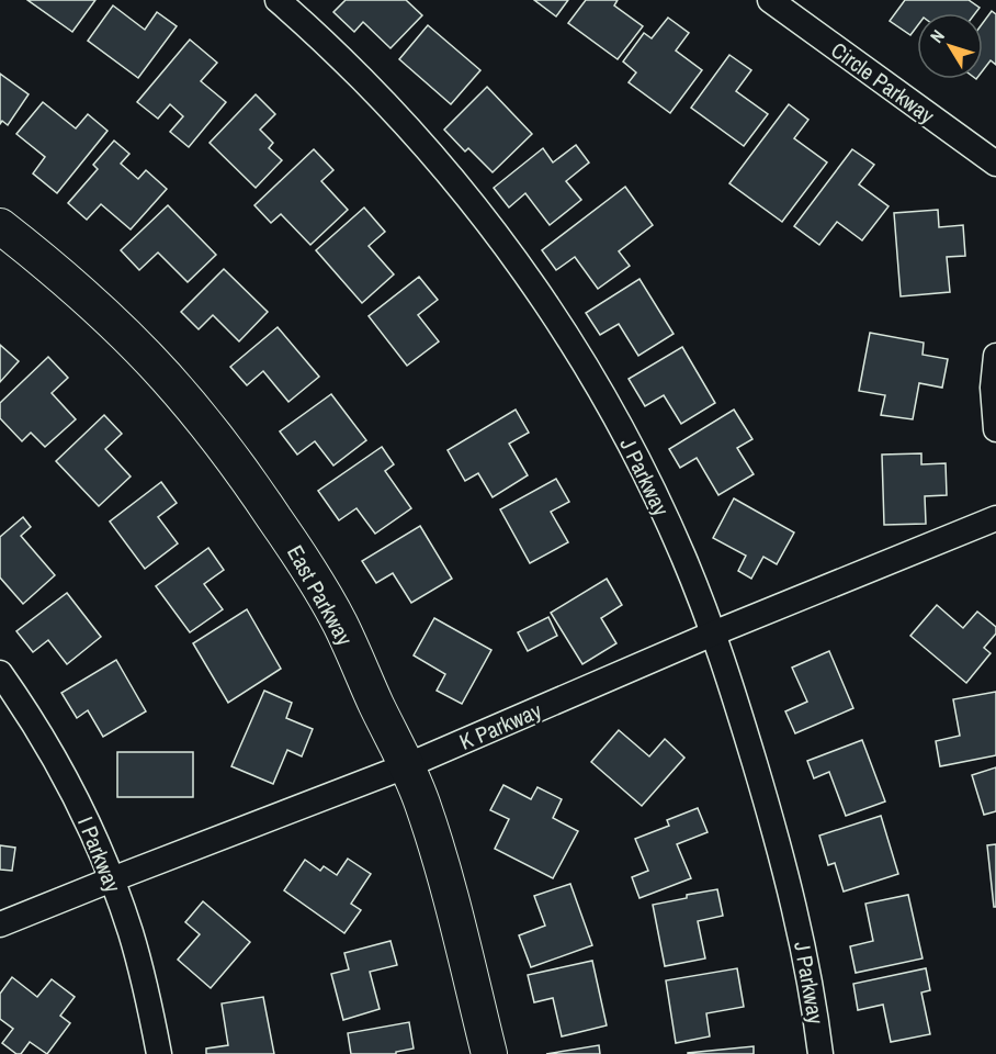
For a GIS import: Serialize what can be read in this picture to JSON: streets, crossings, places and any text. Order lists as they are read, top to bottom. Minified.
{"streets":{"street":["Circle Parkway","J Parkway","East Parkway","K Parkway","I Parkway"]},"crossings":[["J Parkway","K Parkway"],["East Parkway","K Parkway"],["K Parkway","I Parkway"]],"north":"top left"}
